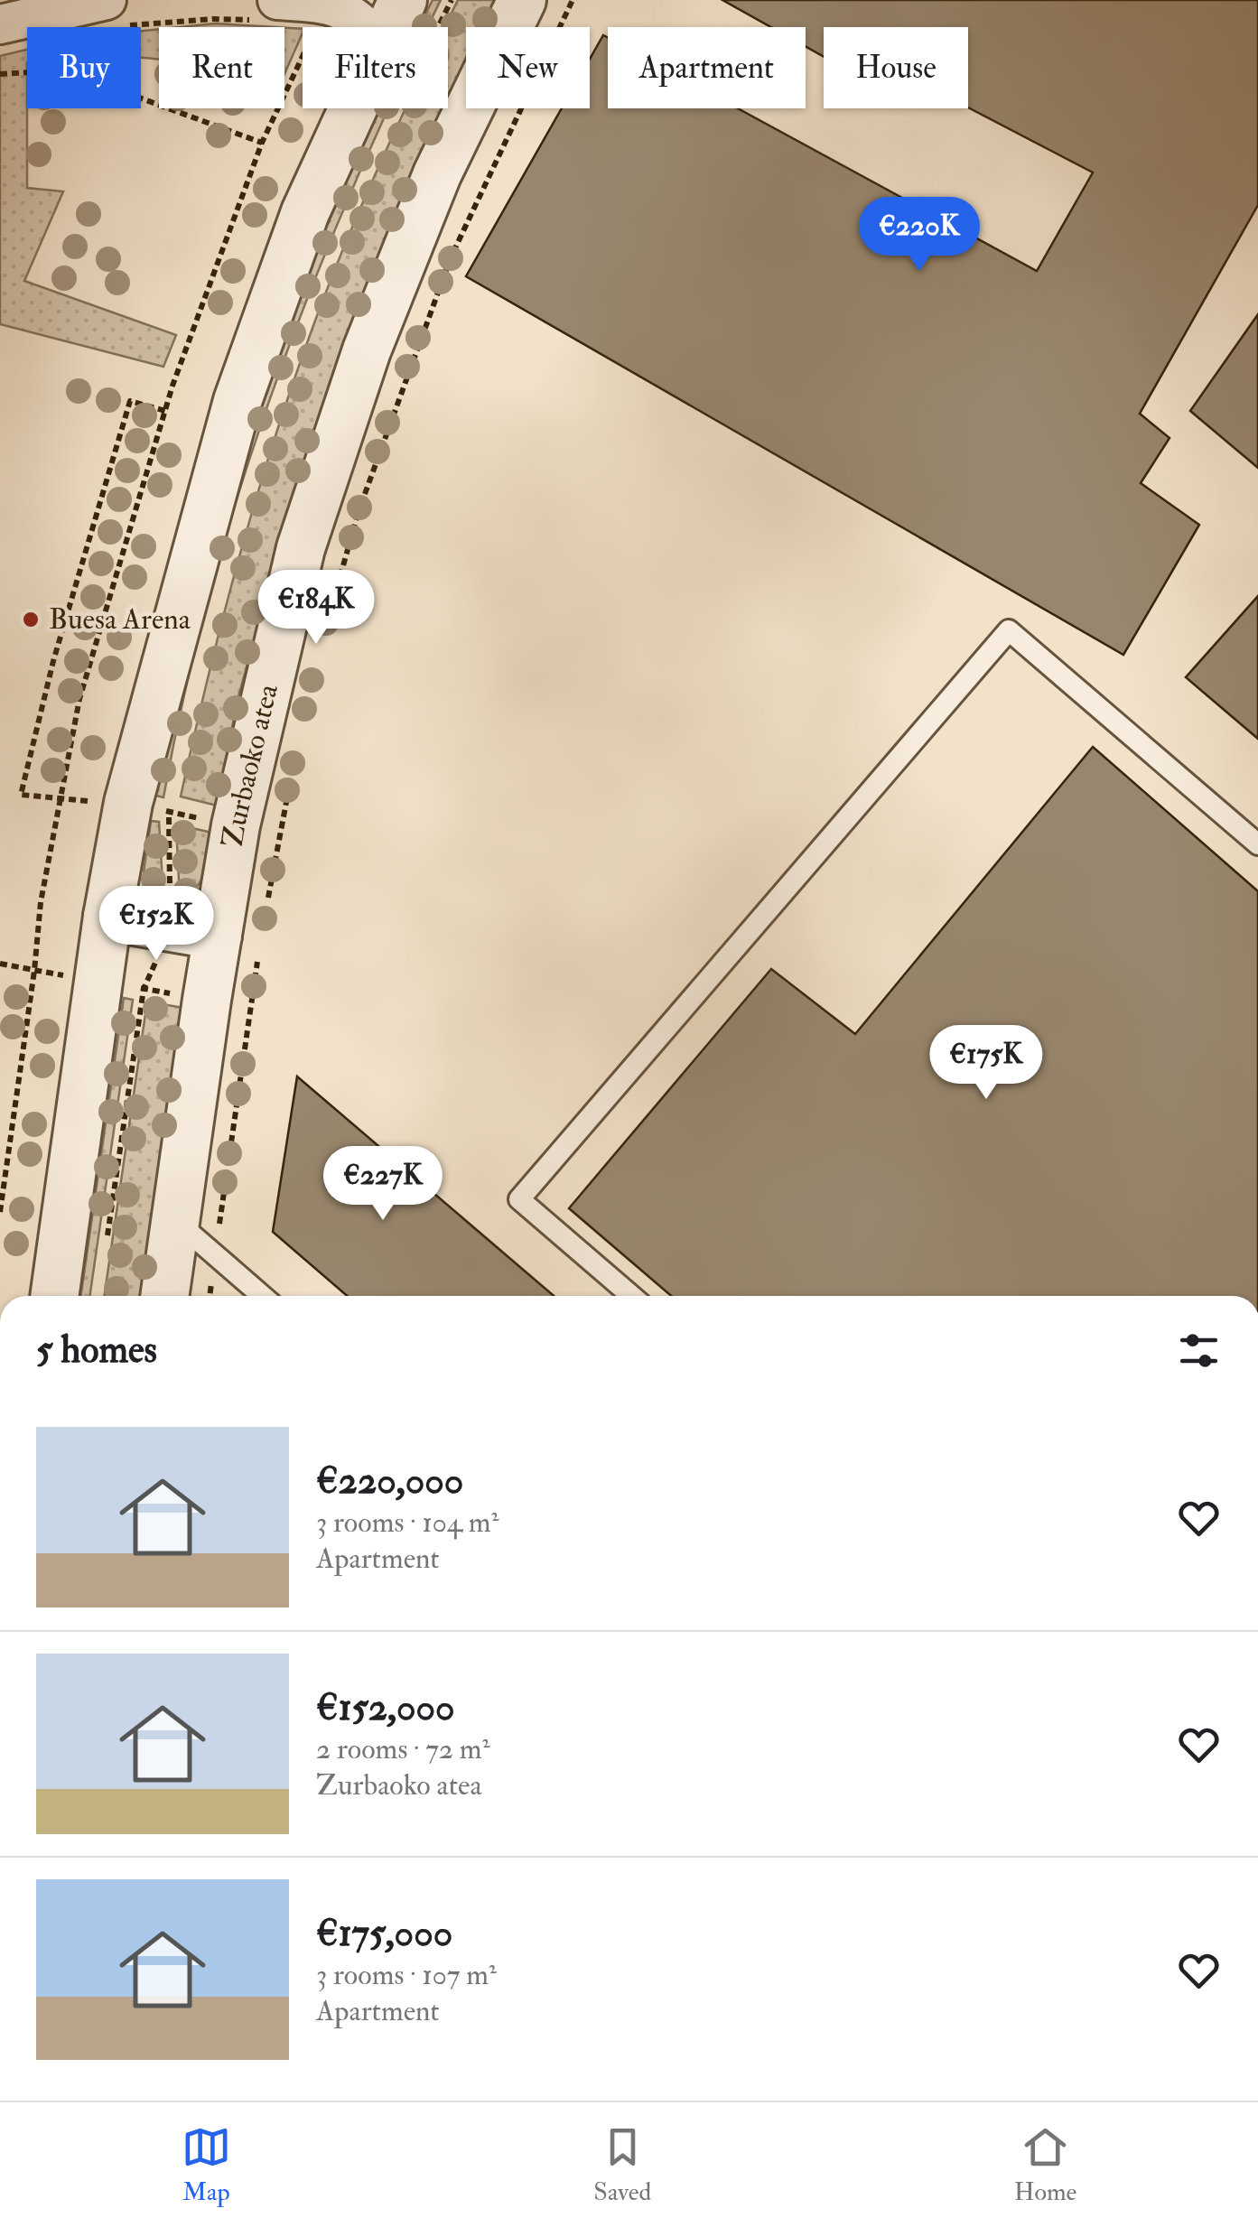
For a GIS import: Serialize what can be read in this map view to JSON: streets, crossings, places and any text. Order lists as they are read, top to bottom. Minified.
{"streets":{"street":["Zurbaoko atea"]},"places":["Buesa Arena"],"page":{"chip":["Buy","Rent","Filters","New","Apartment","House"],"price":["€220K","€184K","€152K","€175K","€227K"],"heading":"5 homes","list":[{"name":"€220,000","note":"3 rooms · 104 m² · Apartment"},{"name":"€152,000","note":"2 rooms · 72 m² · Zurbaoko atea"},{"name":"€175,000","note":"3 rooms · 107 m² · Apartment"}],"tabs":["Map","Saved","Home"]}}
